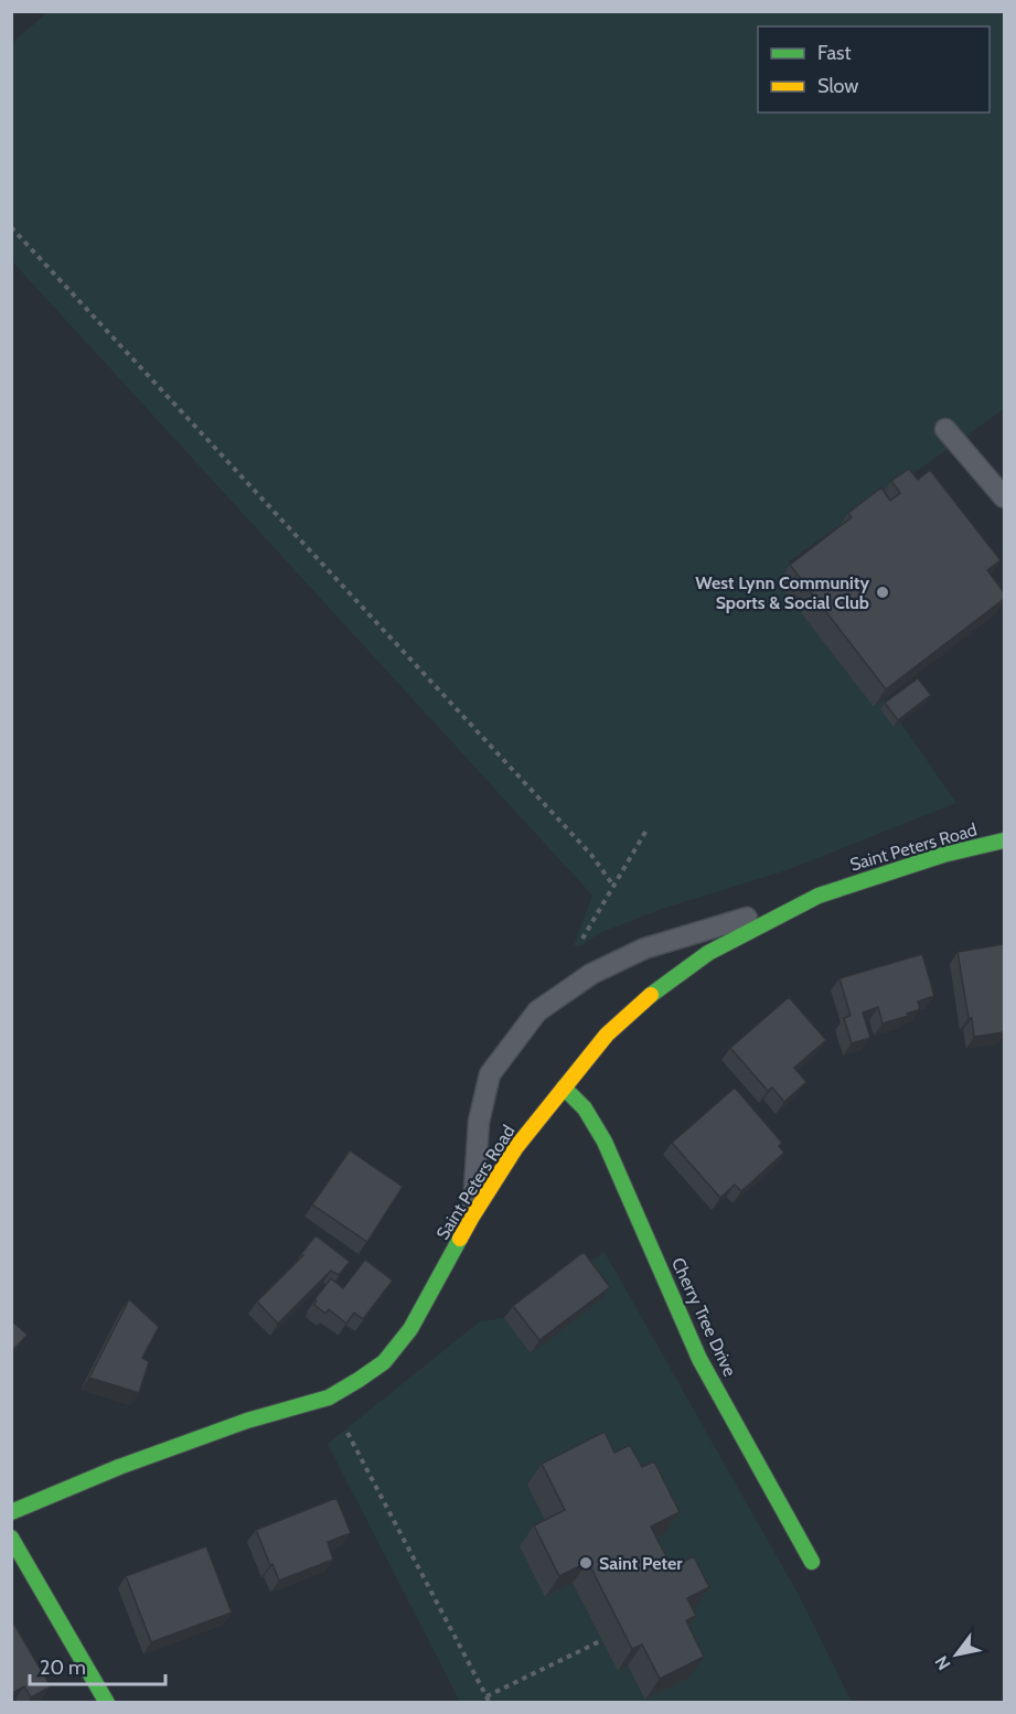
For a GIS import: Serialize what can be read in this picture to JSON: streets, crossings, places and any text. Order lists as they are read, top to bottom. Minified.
{"streets":{"street":["Saint Peters Road","Cherry Tree Drive"]},"crossings":[["Saint Peters Road","Cherry Tree Drive"]],"places":["West Lynn Community Sports & Social Club","Saint Peter"],"legend":["Fast","Slow"],"scale_bar":"20 m","north":"bottom left"}
